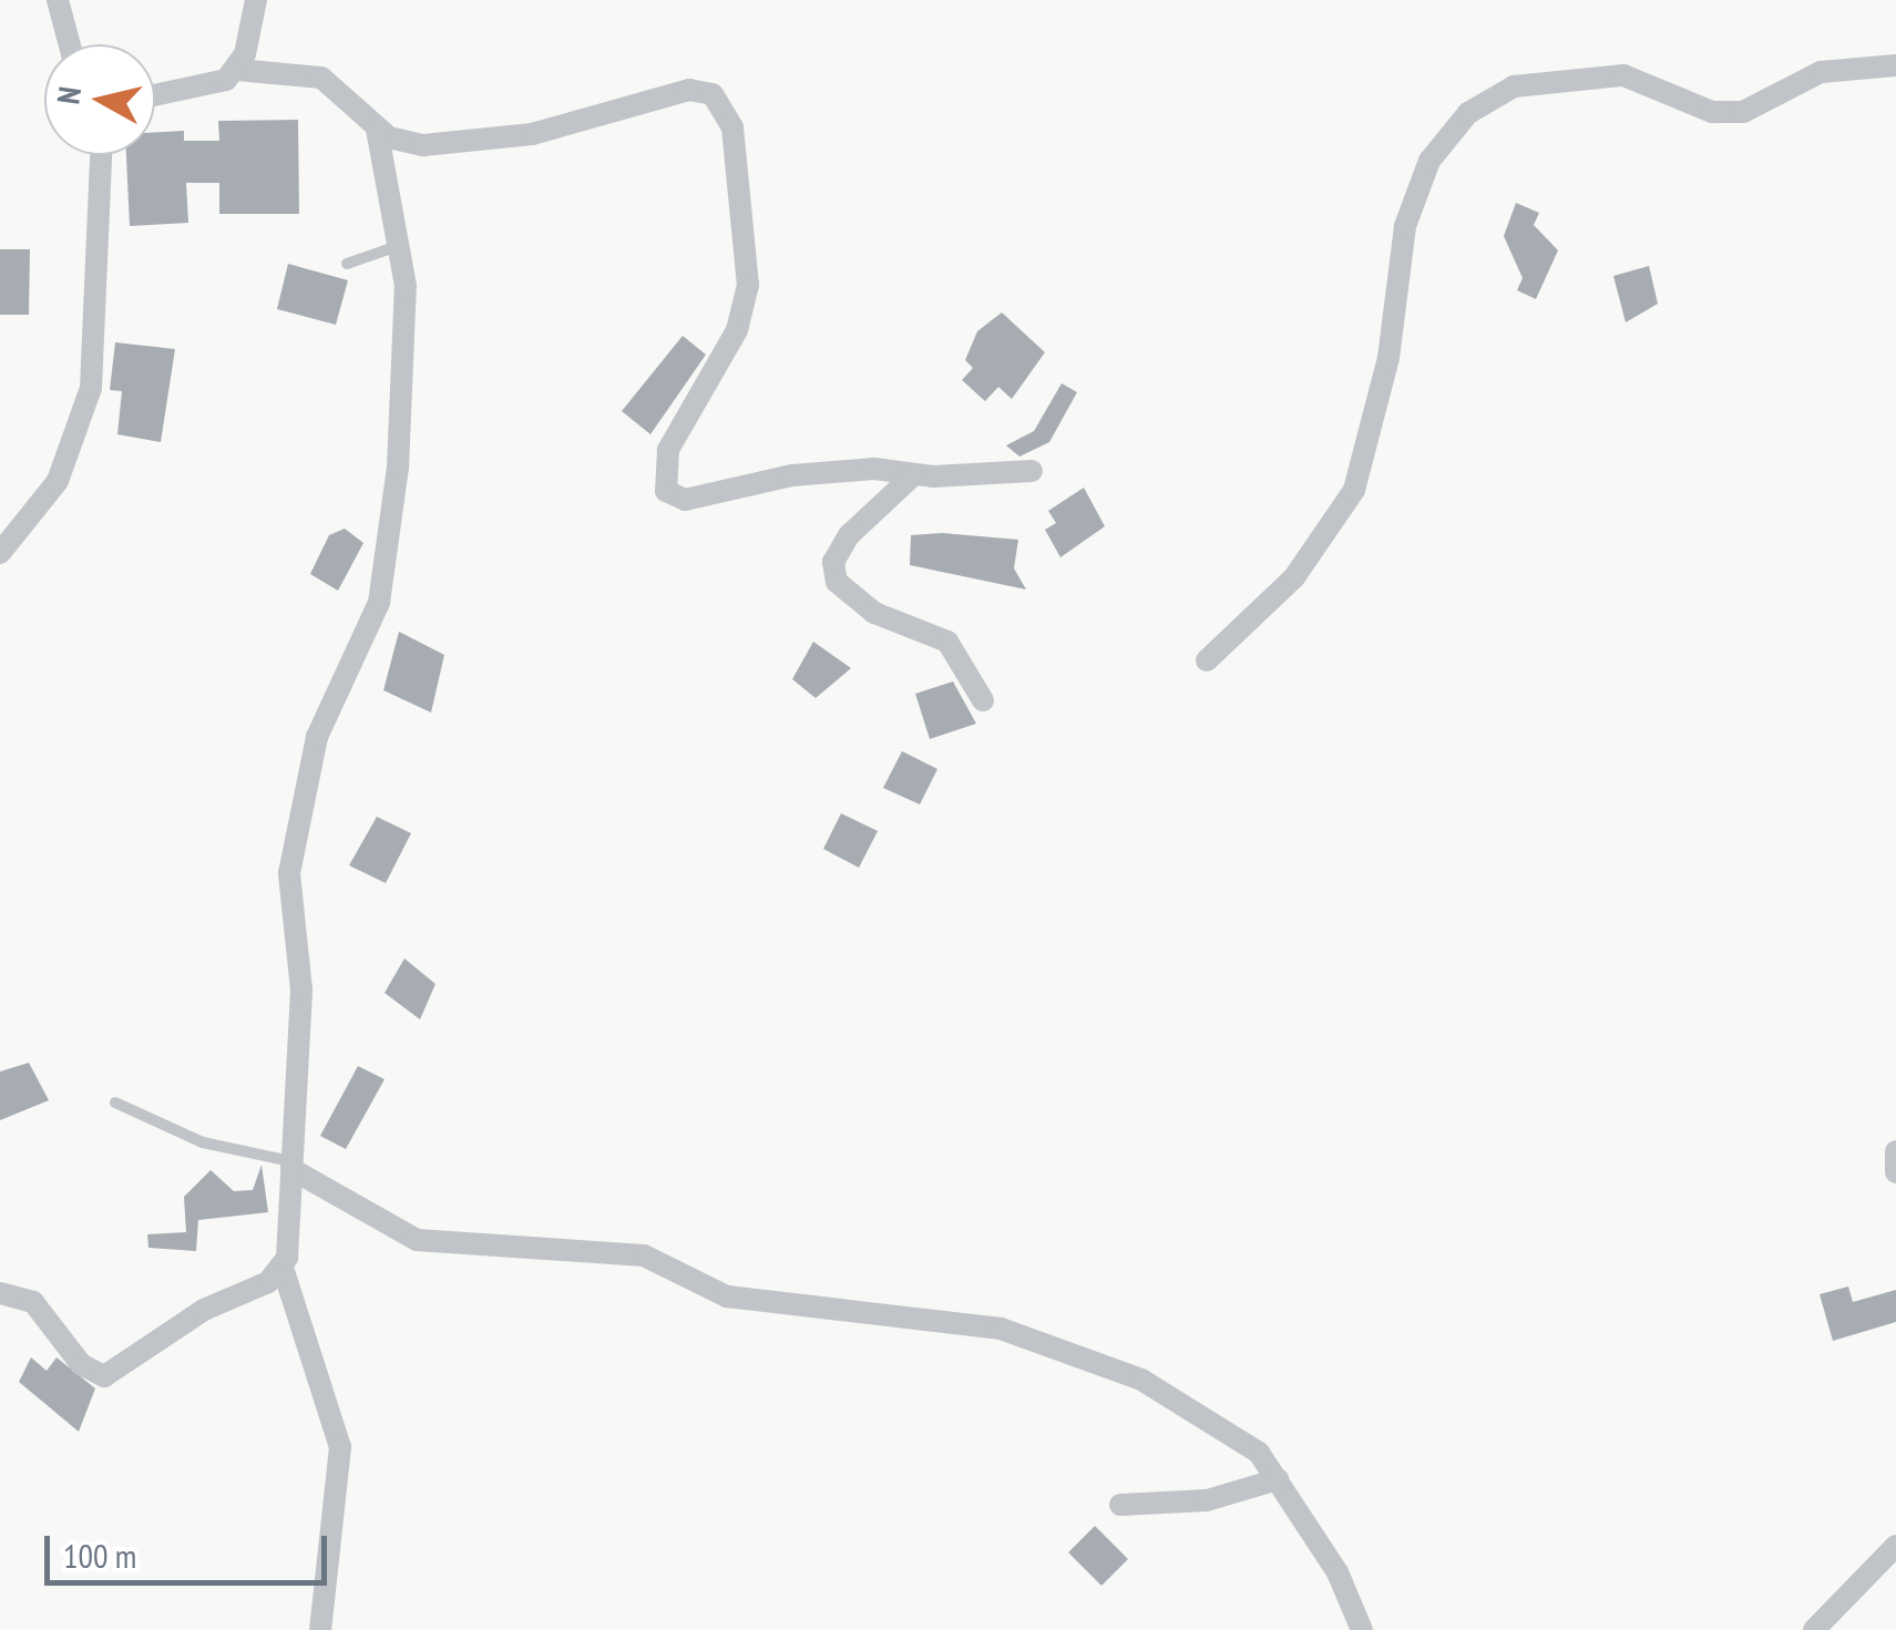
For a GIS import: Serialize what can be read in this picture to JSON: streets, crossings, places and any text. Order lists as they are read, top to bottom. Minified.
{"scale_bar":"100 m","north":"left"}
